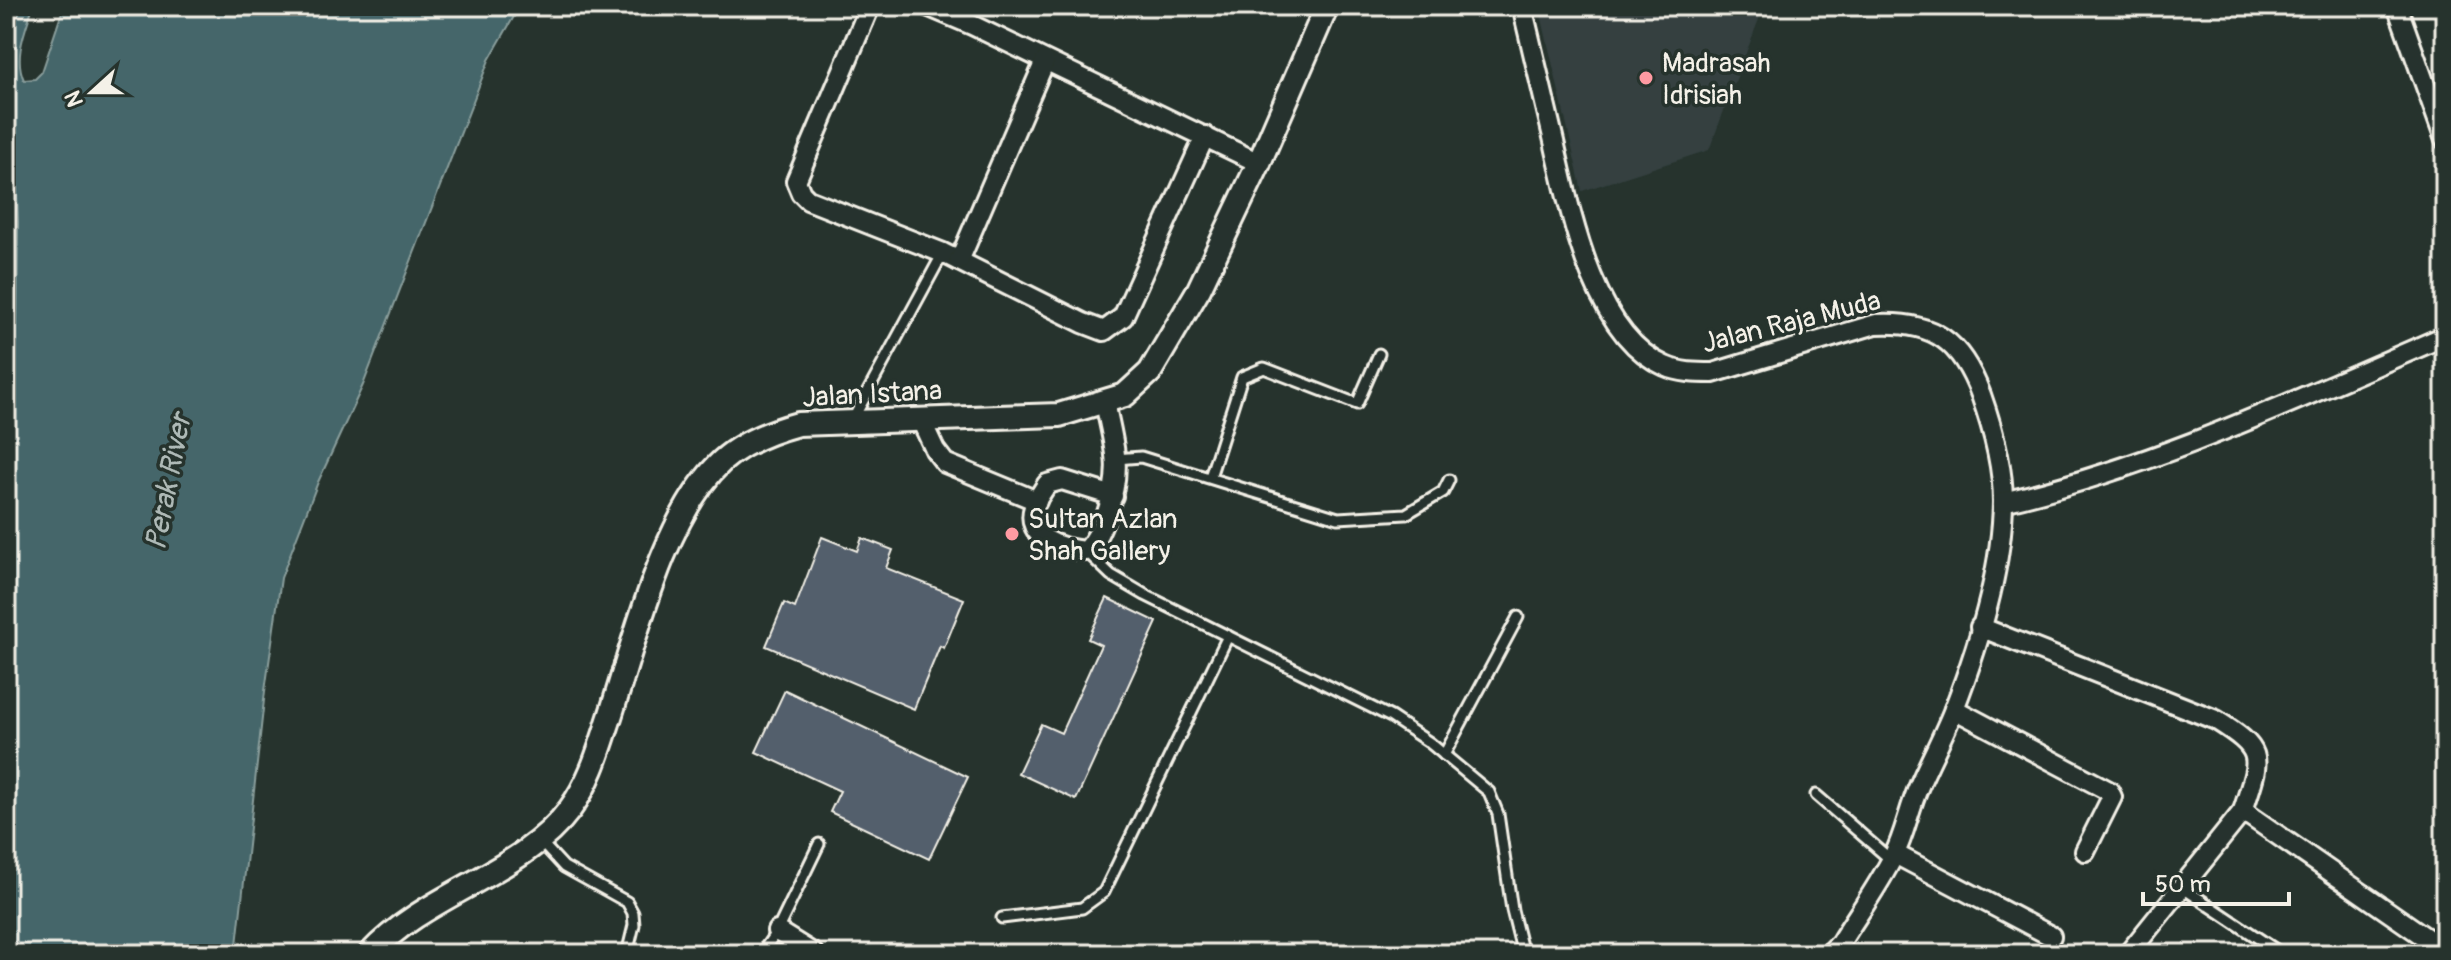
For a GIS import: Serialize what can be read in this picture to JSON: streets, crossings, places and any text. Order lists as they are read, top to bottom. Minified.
{"streets":{"street":["Jalan Raja Muda","Jalan Istana"]},"water":["Perak River"],"places":["Madrasah Idrisiah","Sultan Azlan Shah Gallery"],"scale_bar":"50 m","north":"left"}
